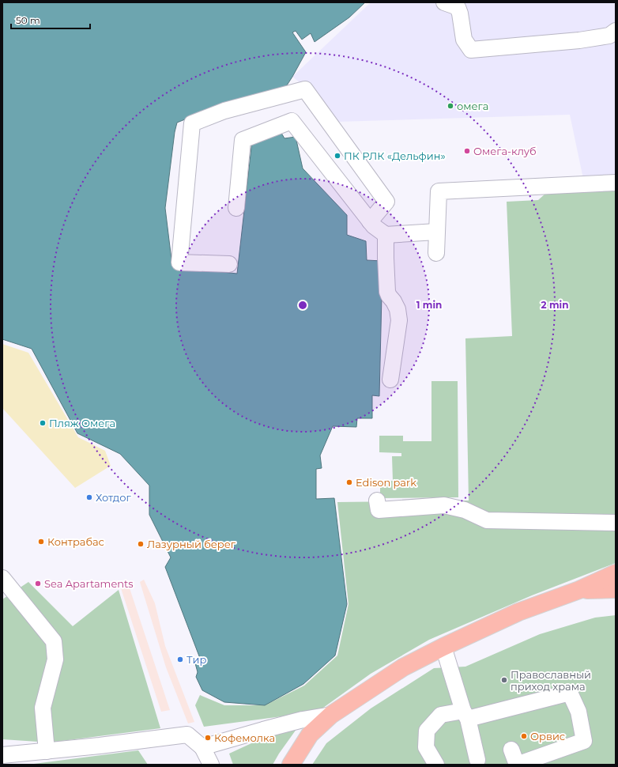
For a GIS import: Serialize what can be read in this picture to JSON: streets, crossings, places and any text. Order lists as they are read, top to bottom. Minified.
{"places":["омега","Омега-клуб","ПК РЛК «Дельфин»","Пляж Омега","Edison park","Хотдог","Контрабас","Лазурный берег","Sea Apartaments","Тир","Православный приход храма","Орвис","Кофемолка"],"scale_bar":"50 m","rings":["1 min","2 min"]}
